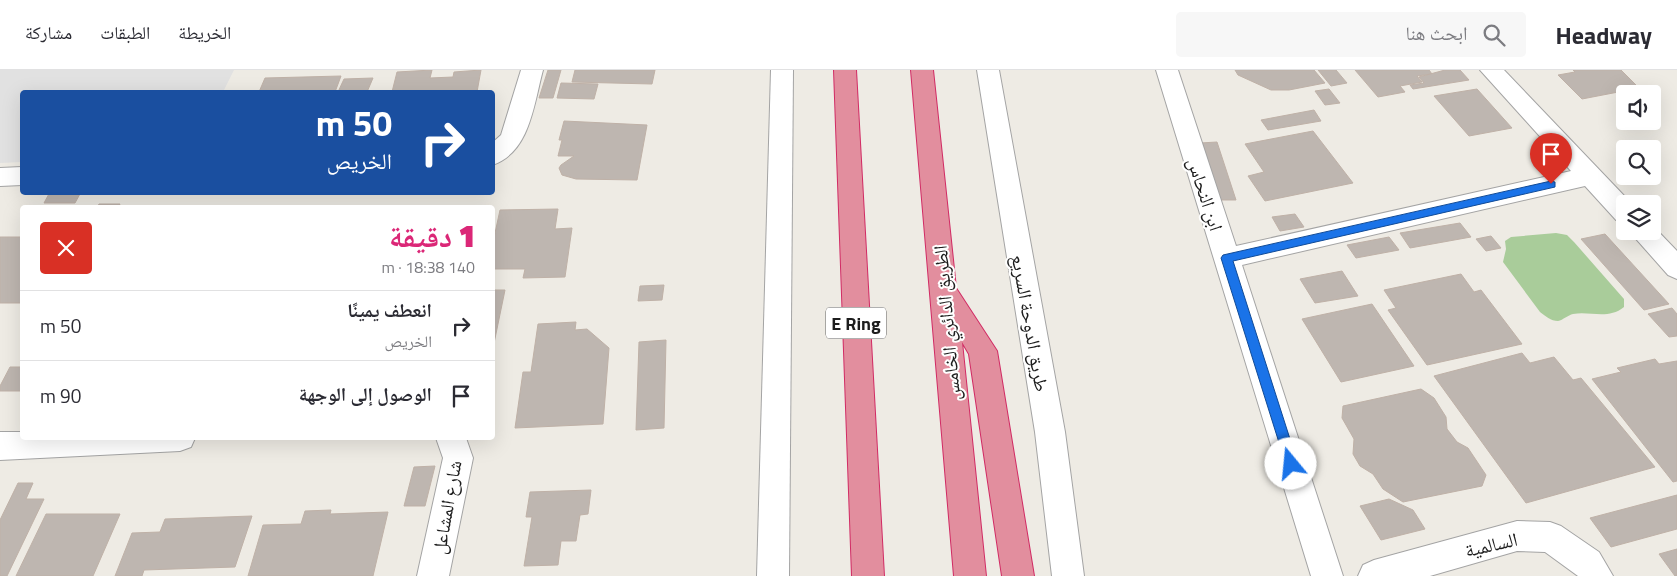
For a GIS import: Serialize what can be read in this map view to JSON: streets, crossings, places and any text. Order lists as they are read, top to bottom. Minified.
{"streets":{"highway":["E Ring","الطريق الدائري الخامس"],"street":["ابن النحاس","طريق الدوحة السريع","شارع المشاعل","السالمية"]},"page":{"header":"Headway","search":"ابحث هنا","nav":["الخريطة","الطبقات","مشاركة"],"turn":["50 m","الخريص"],"heading":["1 دقيقة","140 m · 18:38"],"list":[{"name":"انعطف يمينًا","note":"الخريص","value":"50 m"},{"name":"الوصول إلى الوجهة","value":"90 m"}]}}
